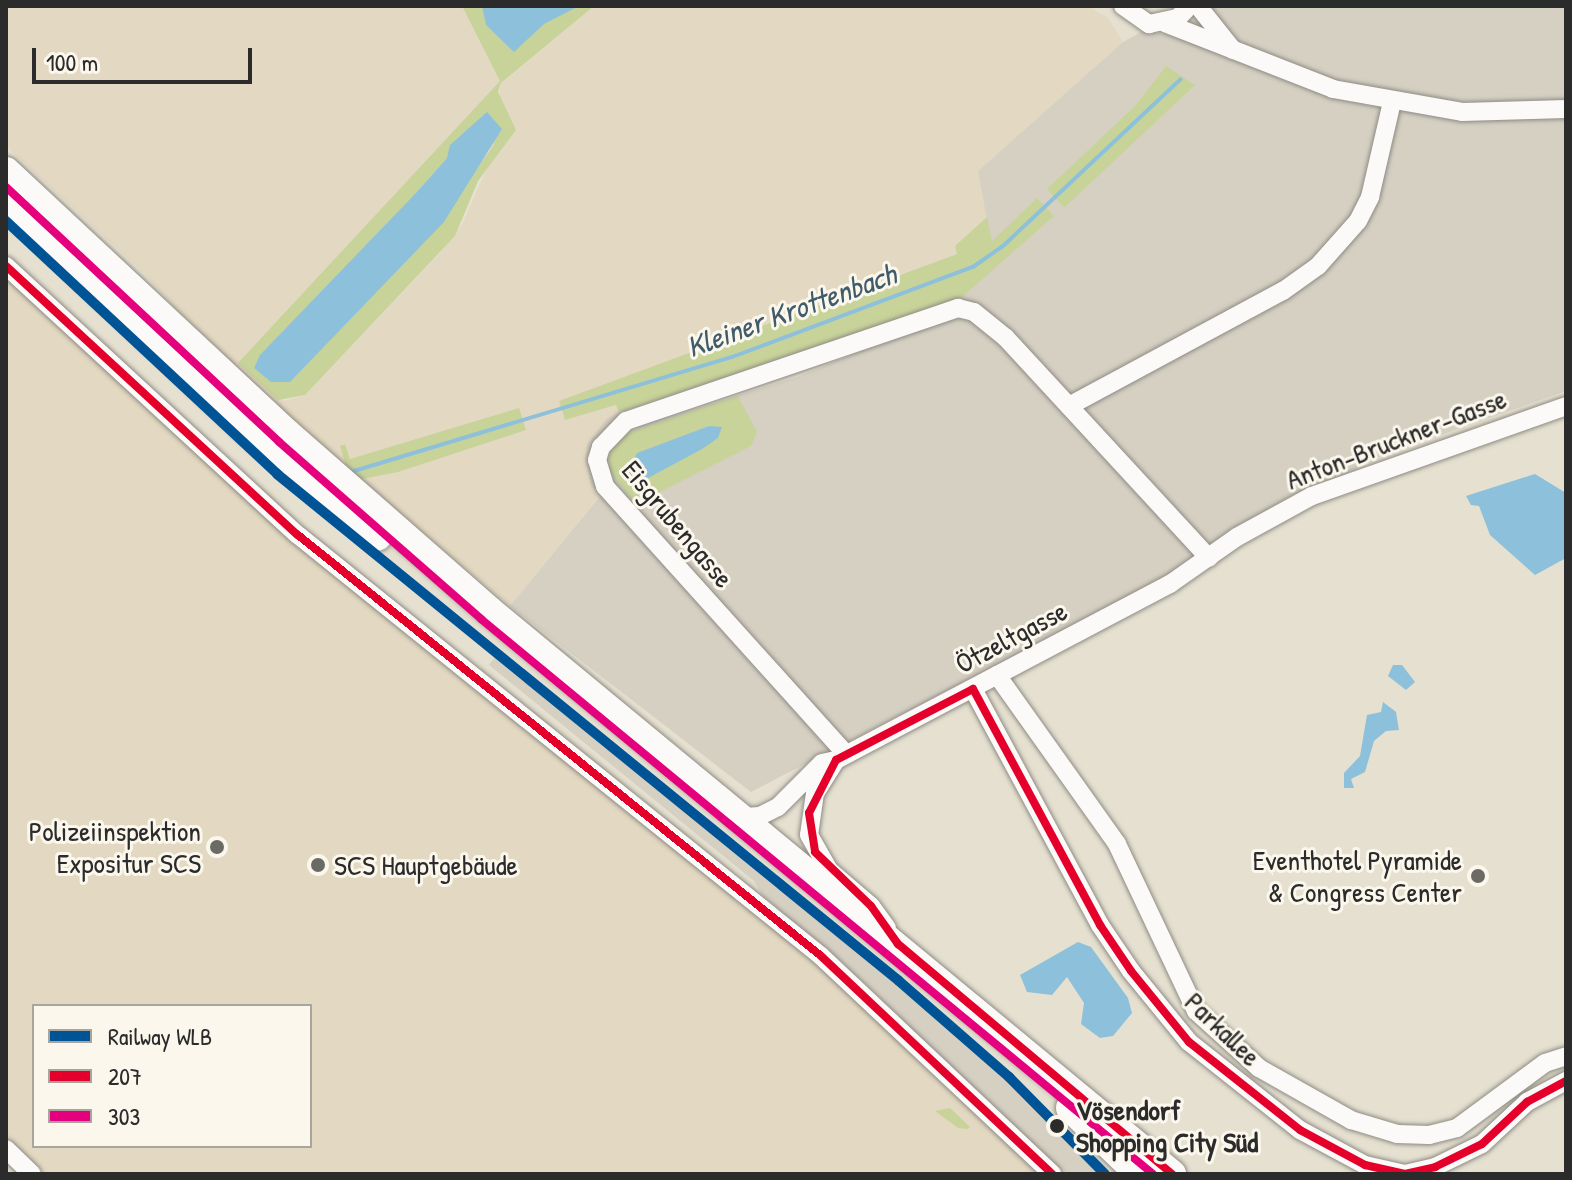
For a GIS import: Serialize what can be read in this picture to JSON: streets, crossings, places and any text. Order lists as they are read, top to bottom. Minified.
{"streets":{"street":["Anton-Bruckner-Gasse","Eisgrubengasse","Ötzeltgasse","Parkallee"]},"crossings":[["Anton-Bruckner-Gasse","Eisgrubengasse"],["Anton-Bruckner-Gasse","Ötzeltgasse"],["Eisgrubengasse","Ötzeltgasse"],["Ötzeltgasse","Parkallee"]],"water":["Kleiner Krottenbach"],"places":["Polizeiinspektion Expositur SCS","SCS Hauptgebäude","Eventhotel Pyramide & Congress Center","Vösendorf Shopping City Süd"],"lines":["transit line 303","rail line WLB","transit line 207"],"legend":["Railway WLB","207","303"],"scale_bar":"100 m"}
